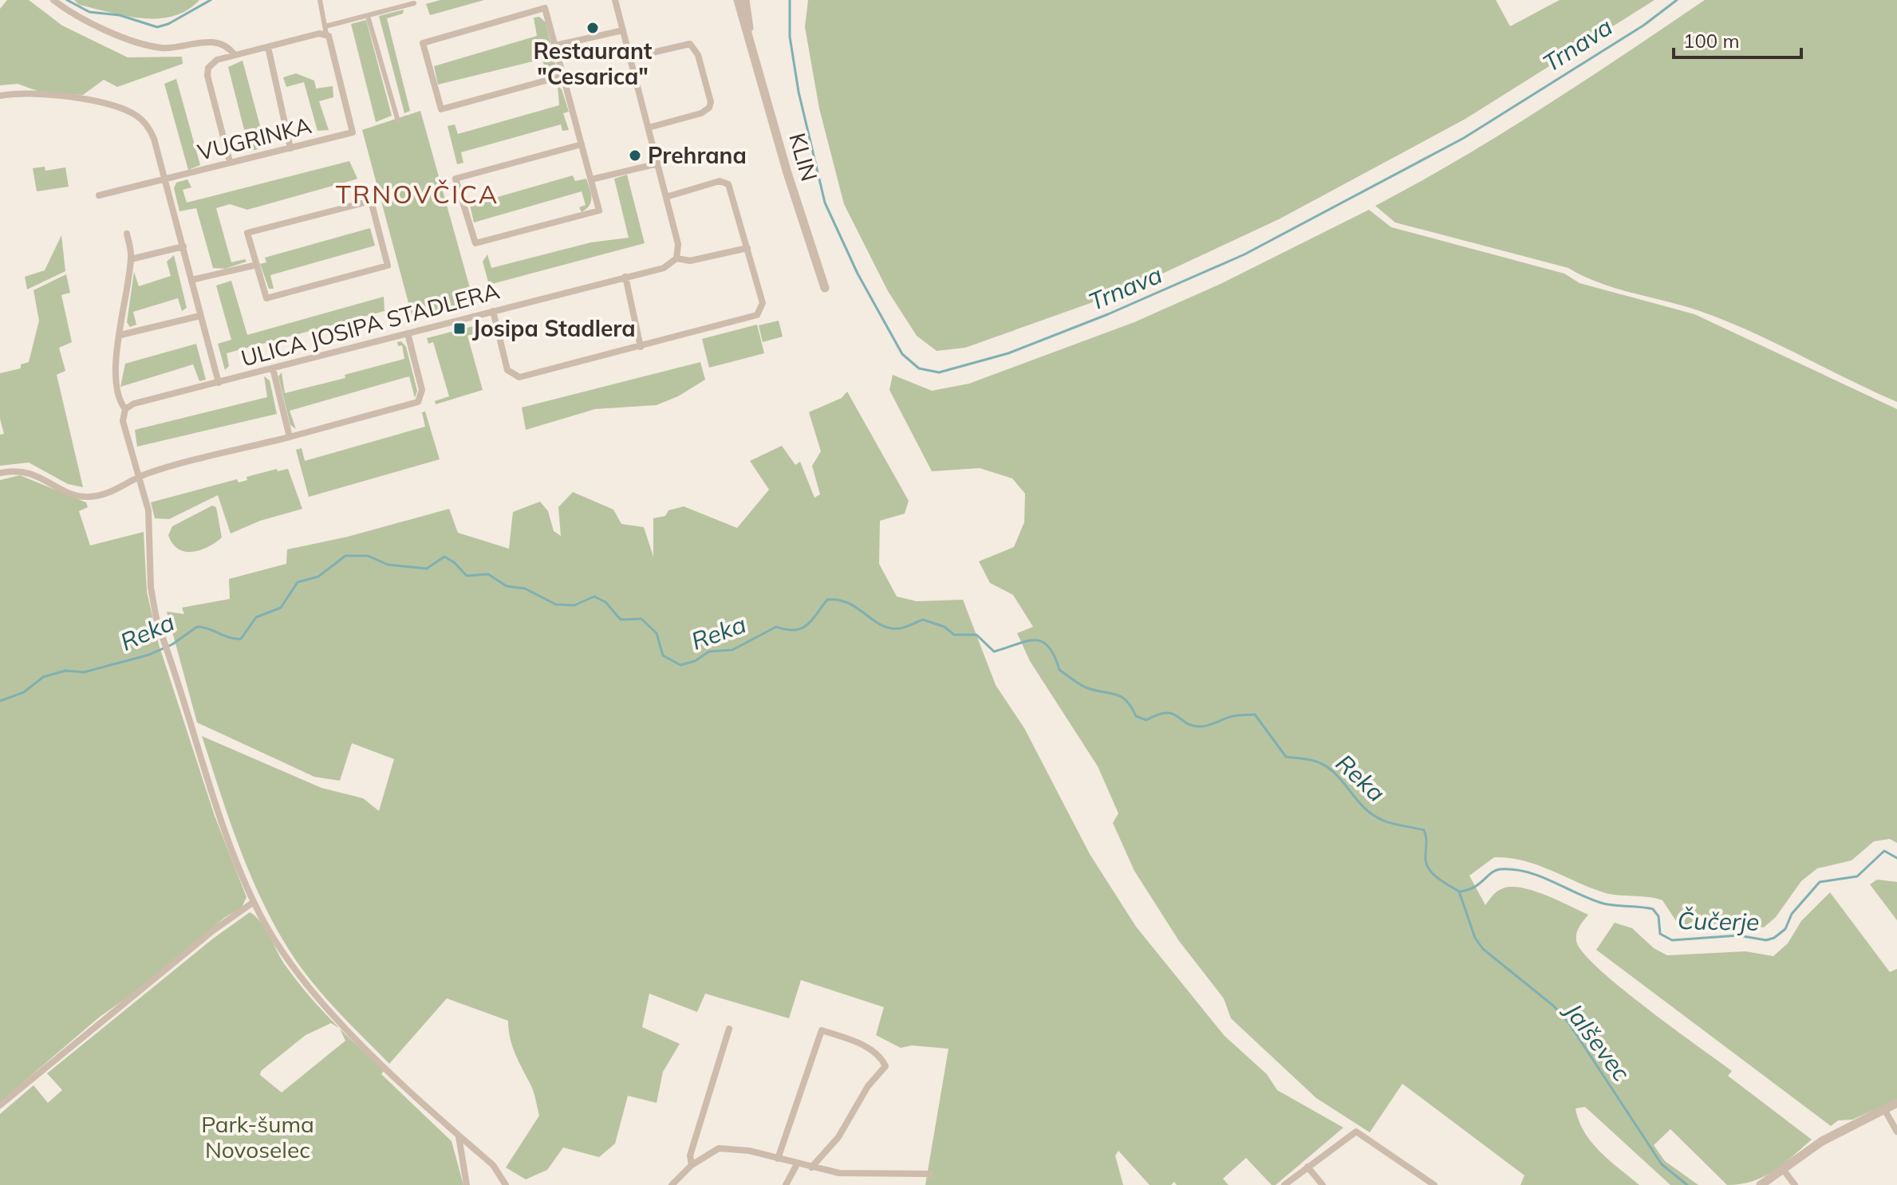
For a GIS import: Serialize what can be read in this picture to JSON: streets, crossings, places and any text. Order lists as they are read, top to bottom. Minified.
{"streets":{"street":["VUGRINKA","KLIN","ULICA JOSIPA STADLERA"]},"districts":["TRNOVČICA"],"water":["Trnava","Reka","Čučerje","Jalševec"],"parks":["Park-šuma Novoselec"],"places":{"other":["Restaurant \"Cesarica\"","Prehrana"],"transit":["Josipa Stadlera"]},"scale_bar":"100 m"}
